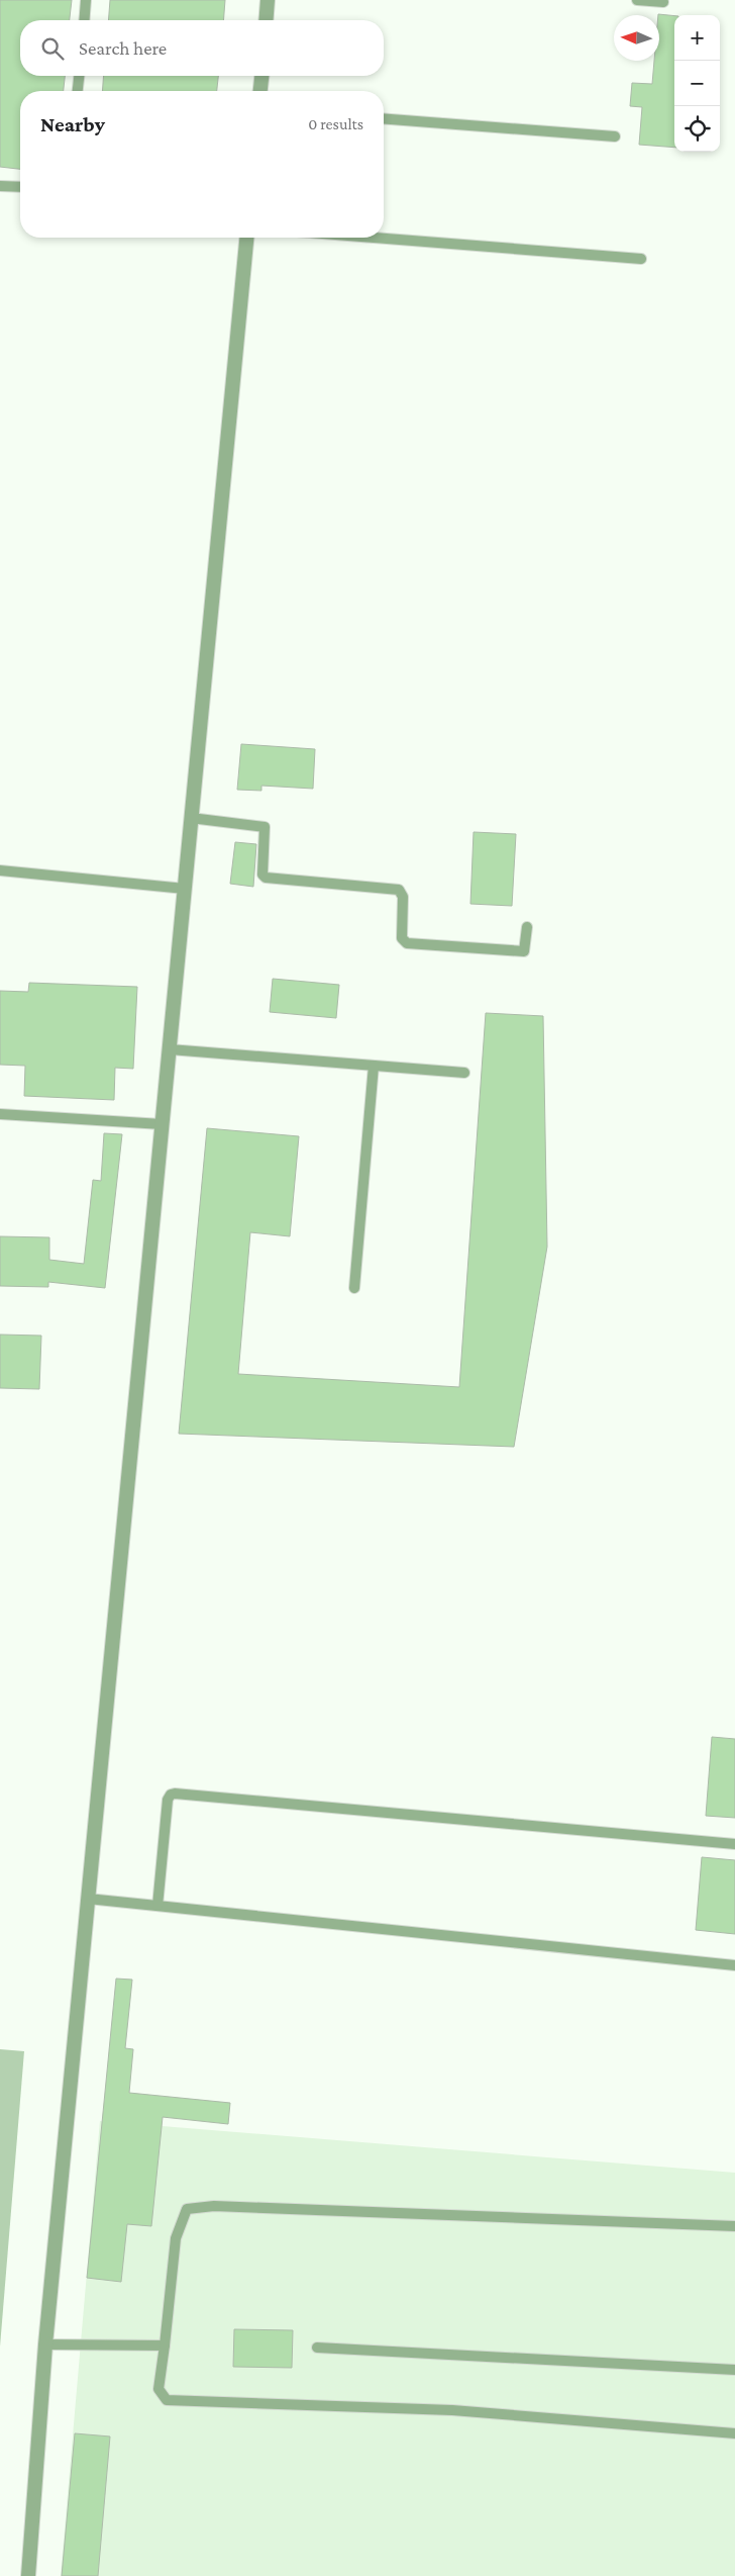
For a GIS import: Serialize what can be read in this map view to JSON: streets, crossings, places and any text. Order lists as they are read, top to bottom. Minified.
{"north":"left","page":{"map_buttons":["+","−"],"search":"Search here","heading":["Nearby","0 results"]}}
